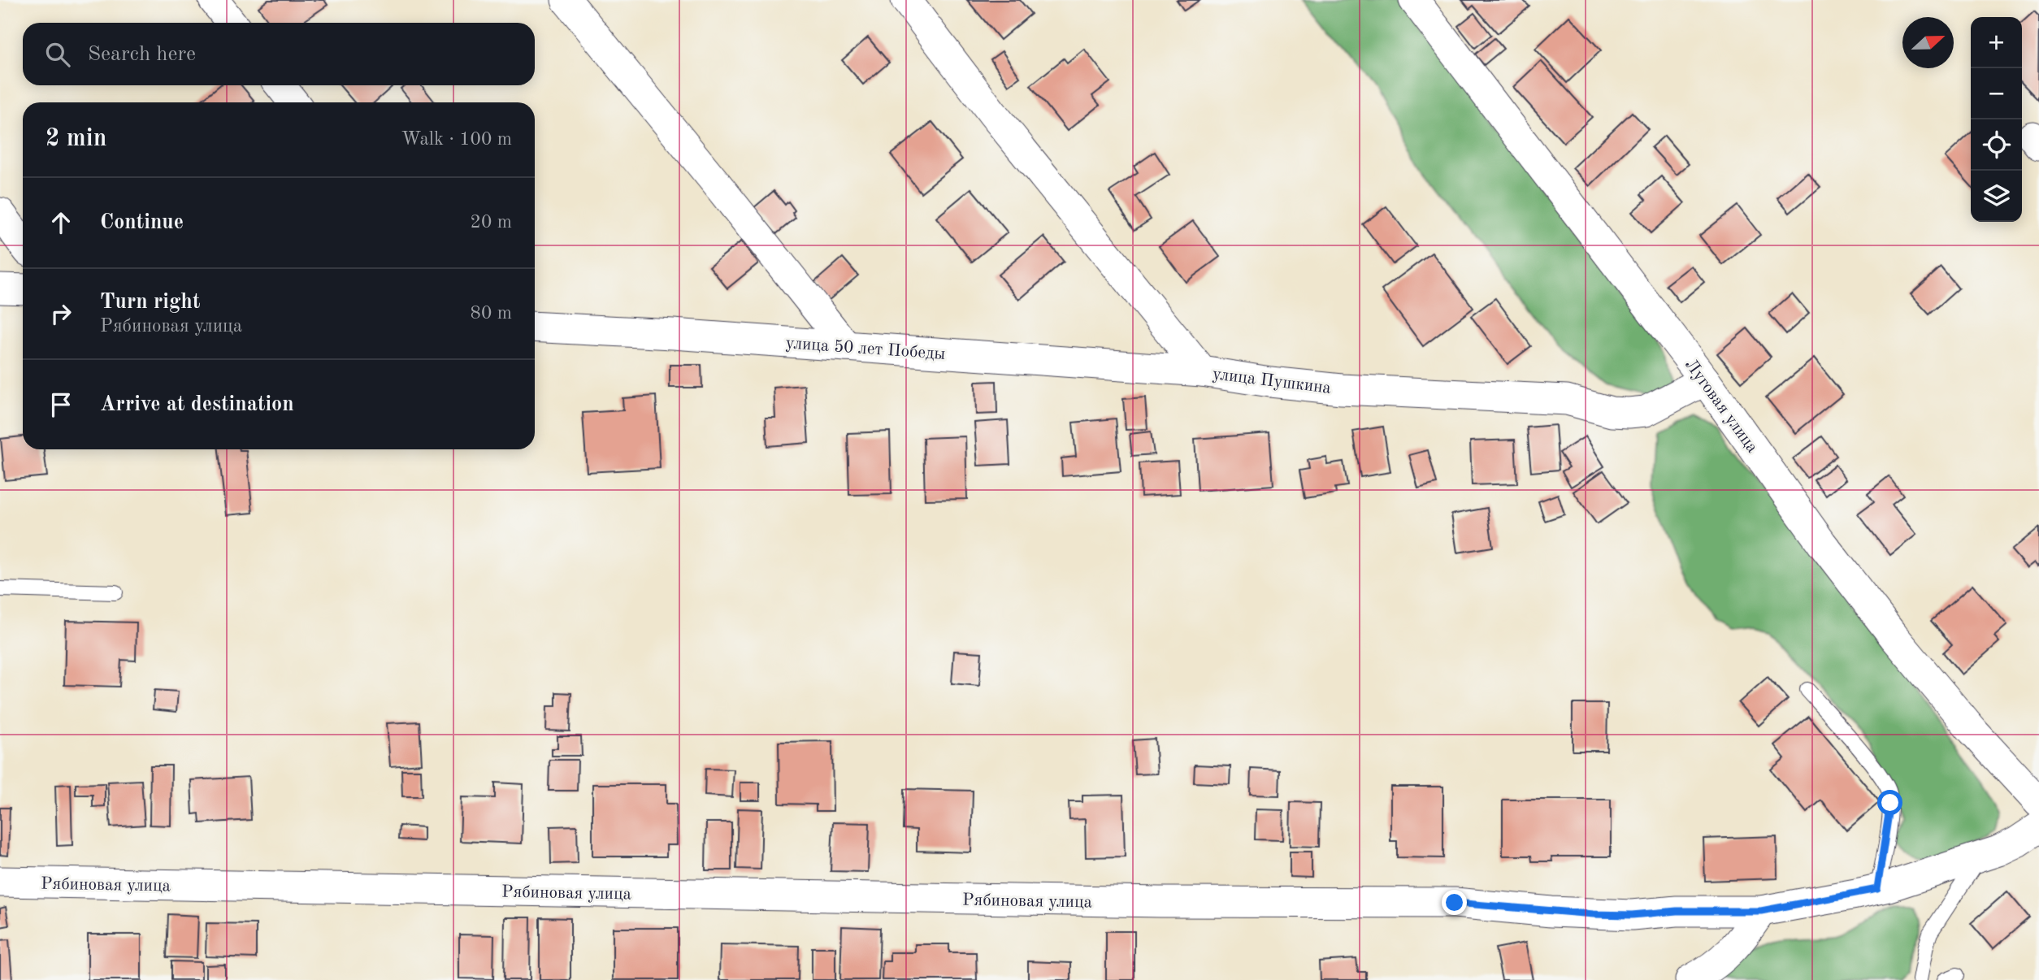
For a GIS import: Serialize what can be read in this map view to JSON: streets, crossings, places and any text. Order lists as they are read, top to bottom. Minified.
{"streets":{"street":["улица 50 лет Победы","улица Пушкина","Луговая улица","Рябиновая улица"]},"crossings":[["улица 50 лет Победы","улица Пушкина"],["улица Пушкина","Луговая улица"]],"north":"right","page":{"map_buttons":["+","−"],"search":"Search here","heading":["2 min","Walk · 100 m"],"list":[["Continue","20 m"],["Turn right","Рябиновая улица","80 m"],"Arrive at destination"]}}
